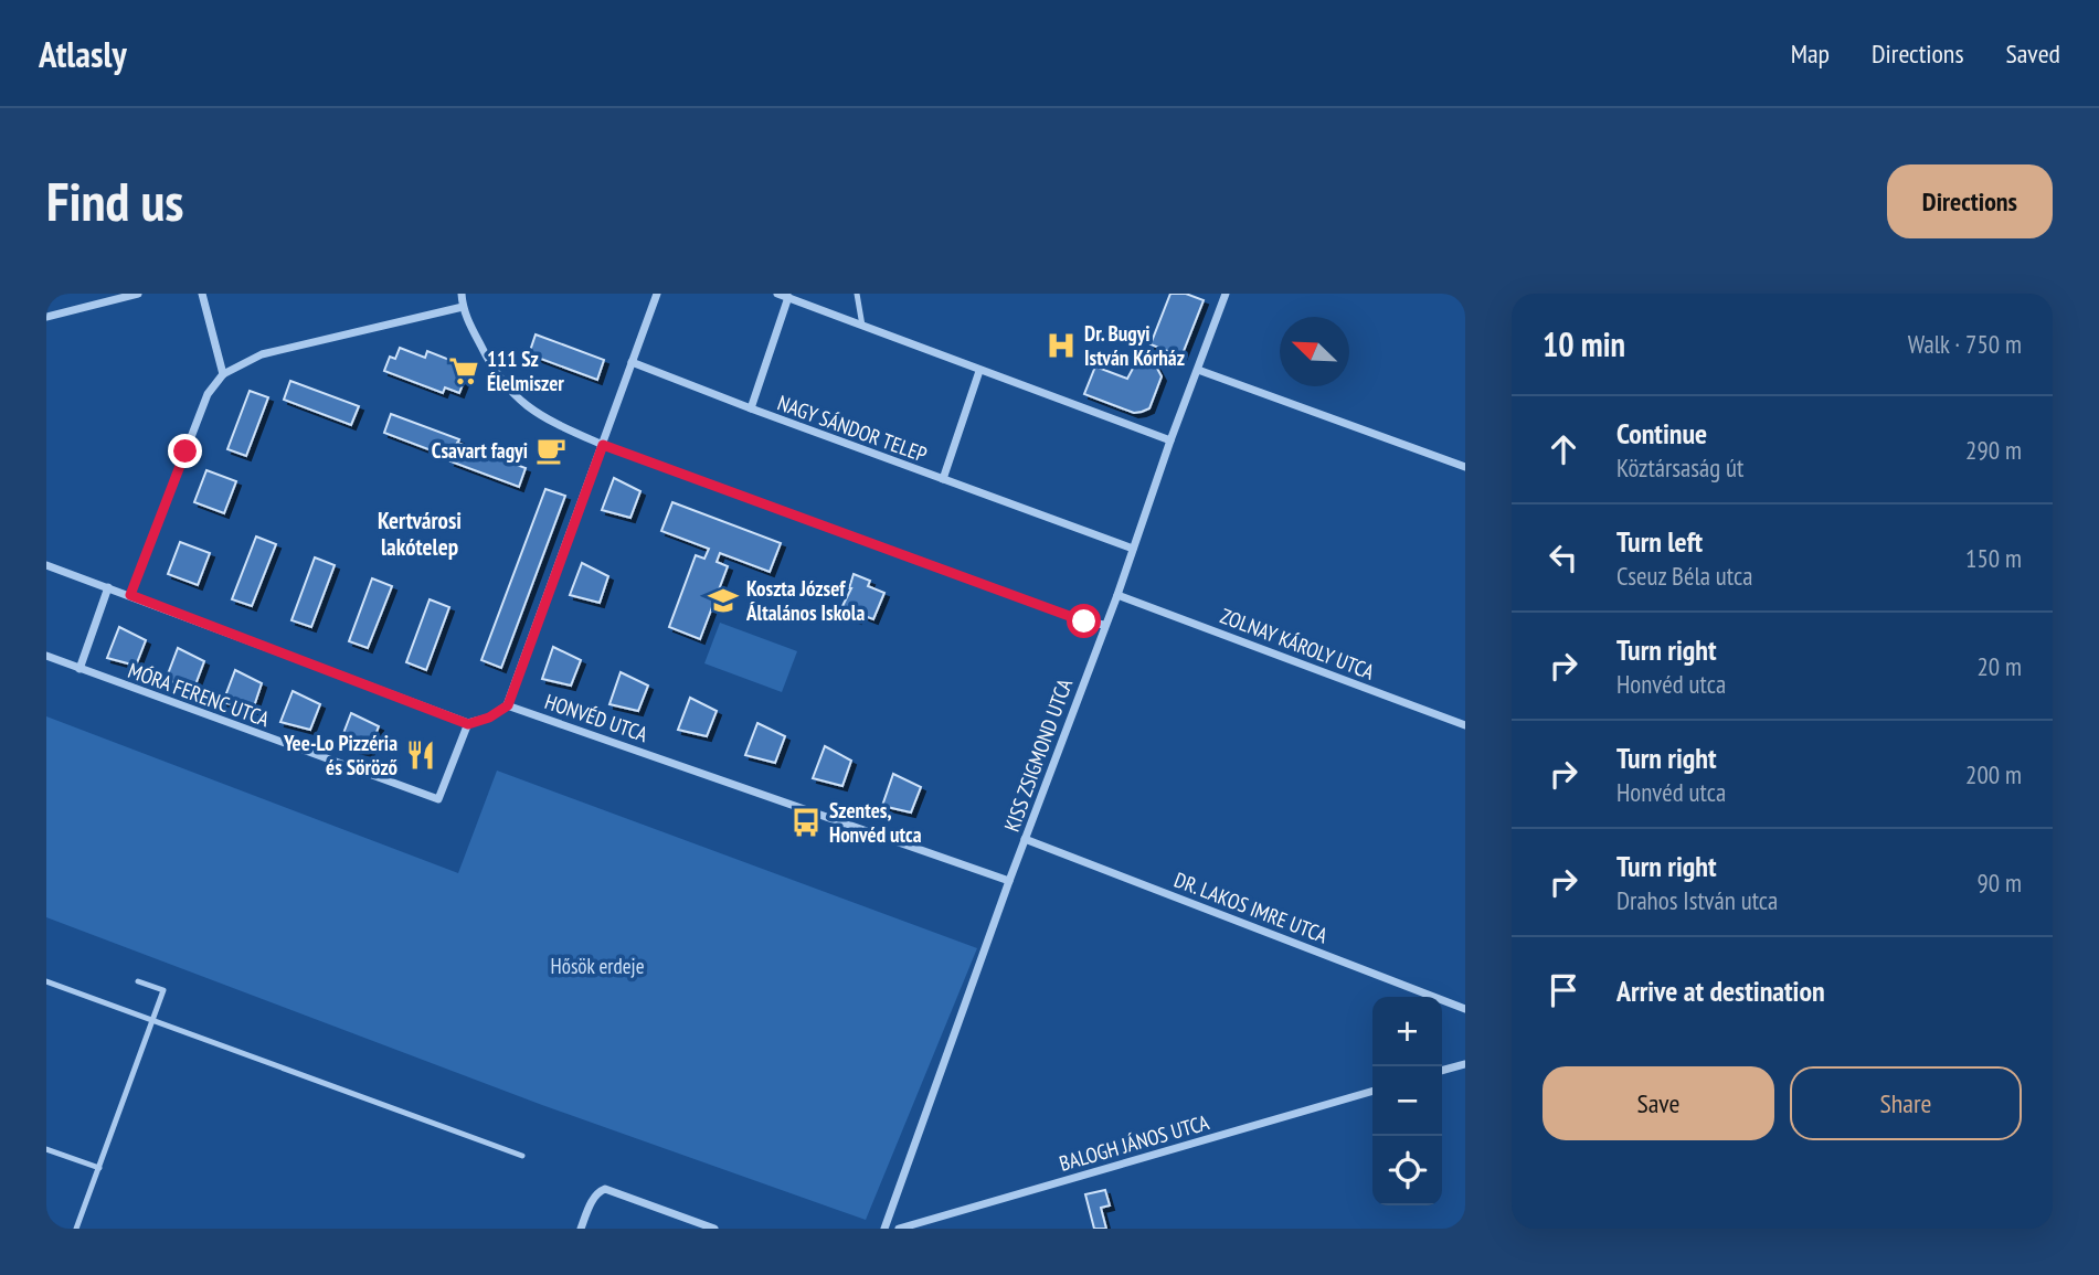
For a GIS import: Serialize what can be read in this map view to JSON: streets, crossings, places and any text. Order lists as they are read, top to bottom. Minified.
{"streets":{"street":["NAGY SÁNDOR TELEP","ZOLNAY KÁROLY UTCA","MÓRA FERENC UTCA","HONVÉD UTCA","KISS ZSIGMOND UTCA","DR. LAKOS IMRE UTCA","BALOGH JÁNOS UTCA"]},"crossings":[["NAGY SÁNDOR TELEP","KISS ZSIGMOND UTCA"],["ZOLNAY KÁROLY UTCA","KISS ZSIGMOND UTCA"],["HONVÉD UTCA","KISS ZSIGMOND UTCA"],["KISS ZSIGMOND UTCA","DR. LAKOS IMRE UTCA"]],"districts":["Kertvárosi lakótelep"],"parks":["Hősök erdeje"],"places":{"hospital":["Dr. Bugyi István Kórház"],"supermarket":["111 Sz Élelmiszer"],"cafe":["Csavart fagyi"],"school or university":["Koszta József Általános Iskola"],"restaurant":["Yee-Lo Pizzéria és Söröző"],"bus stop":["Szentes, Honvéd utca"]},"north":"top left","page":{"header":"Atlasly","nav":["Map","Directions","Saved"],"buttons":["Directions",["Save","Share"]],"title":"Find us","heading":["10 min","Walk · 750 m"],"list":[["Continue","Köztársaság út","290 m"],["Turn left","Cseuz Béla utca","150 m"],["Turn right","Honvéd utca","20 m"],["Turn right","Honvéd utca","200 m"],["Turn right","Drahos István utca","90 m"],"Arrive at destination"],"map_buttons":["+","−"]}}
